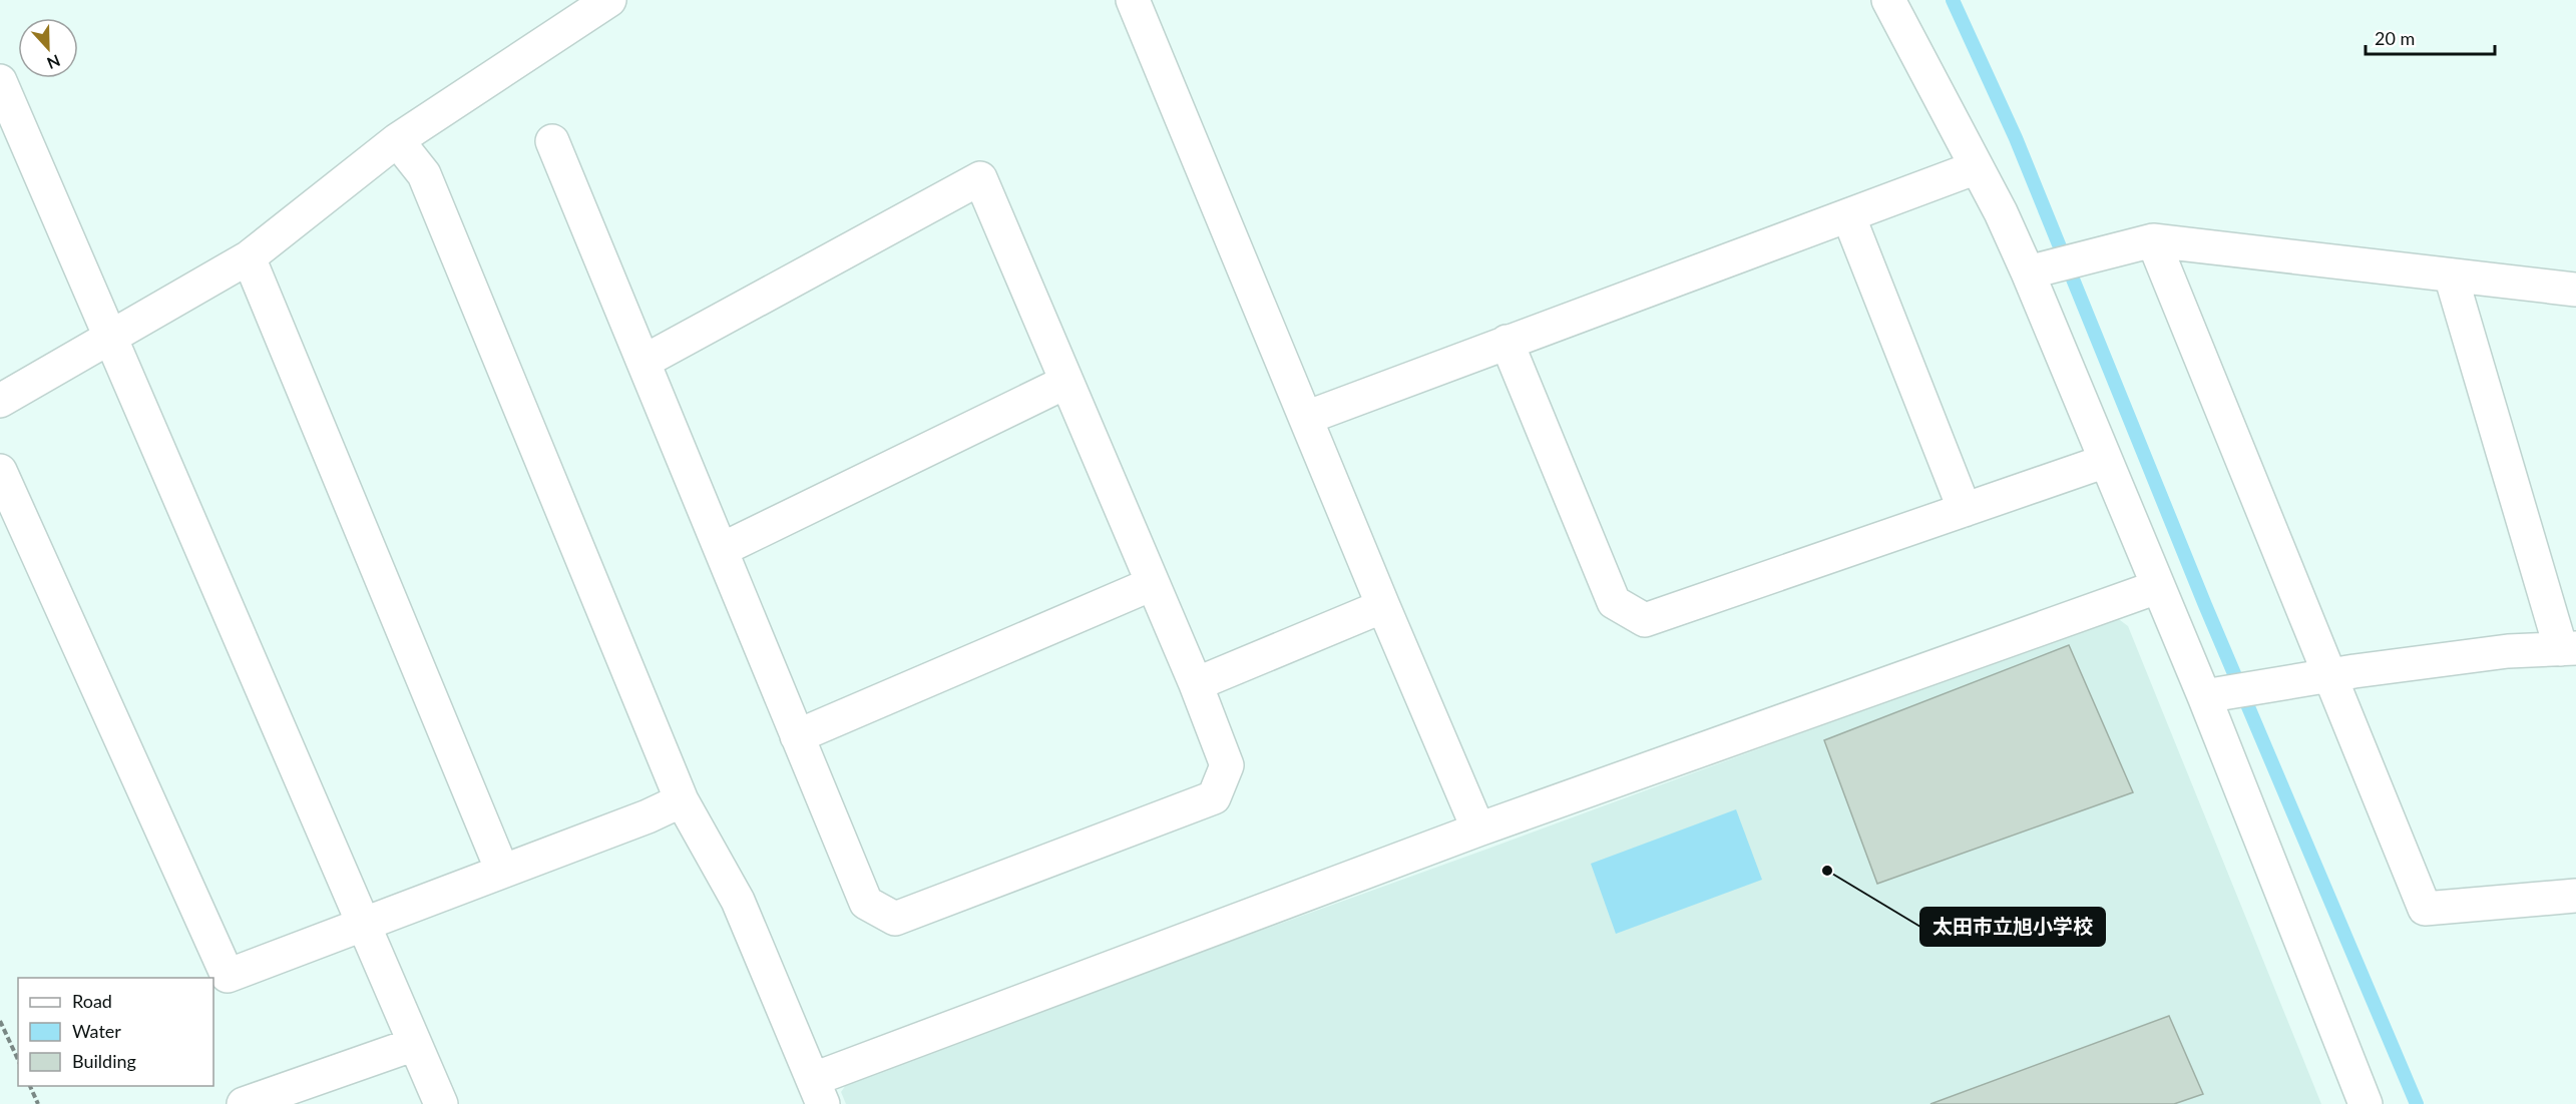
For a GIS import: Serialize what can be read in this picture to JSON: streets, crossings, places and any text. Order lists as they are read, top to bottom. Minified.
{"places":["太田市立旭小学校"],"legend":["Road","Water","Building"],"scale_bar":"20 m","north":"bottom"}
